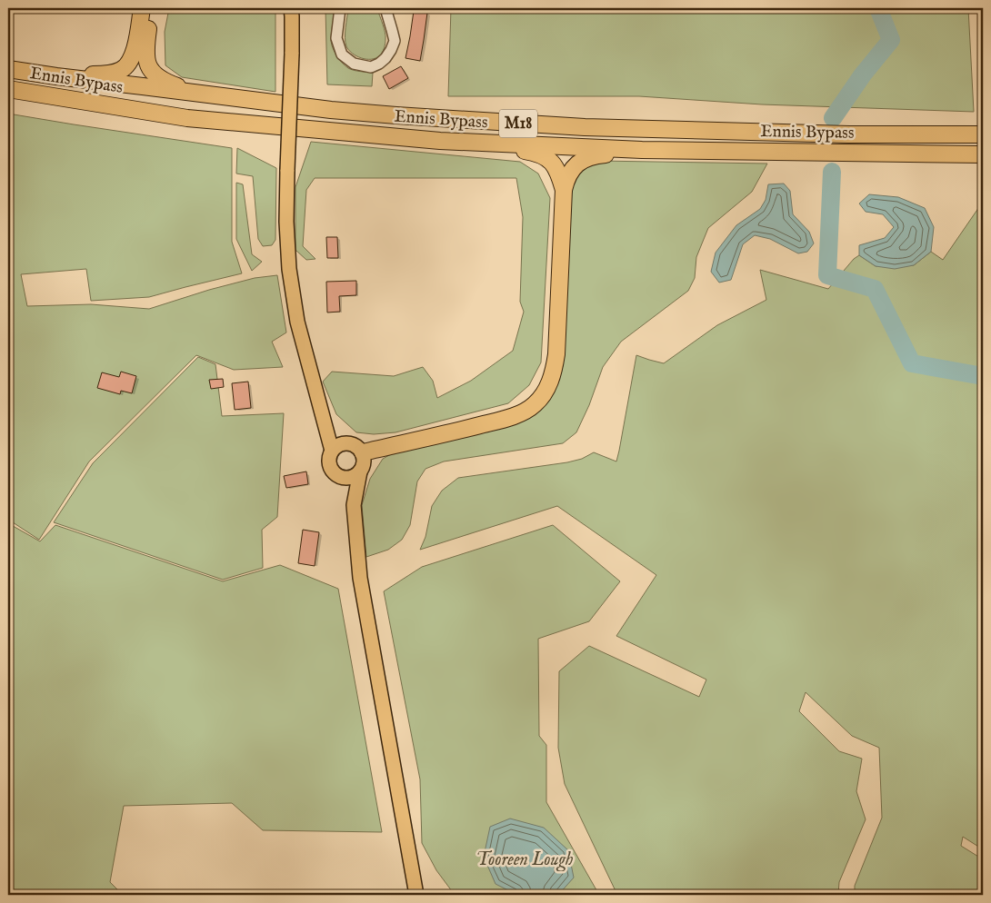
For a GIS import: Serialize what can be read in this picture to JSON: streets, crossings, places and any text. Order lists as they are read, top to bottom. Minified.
{"streets":{"highway":["Ennis Bypass","M18"]},"water":["Tooreen Lough"]}
